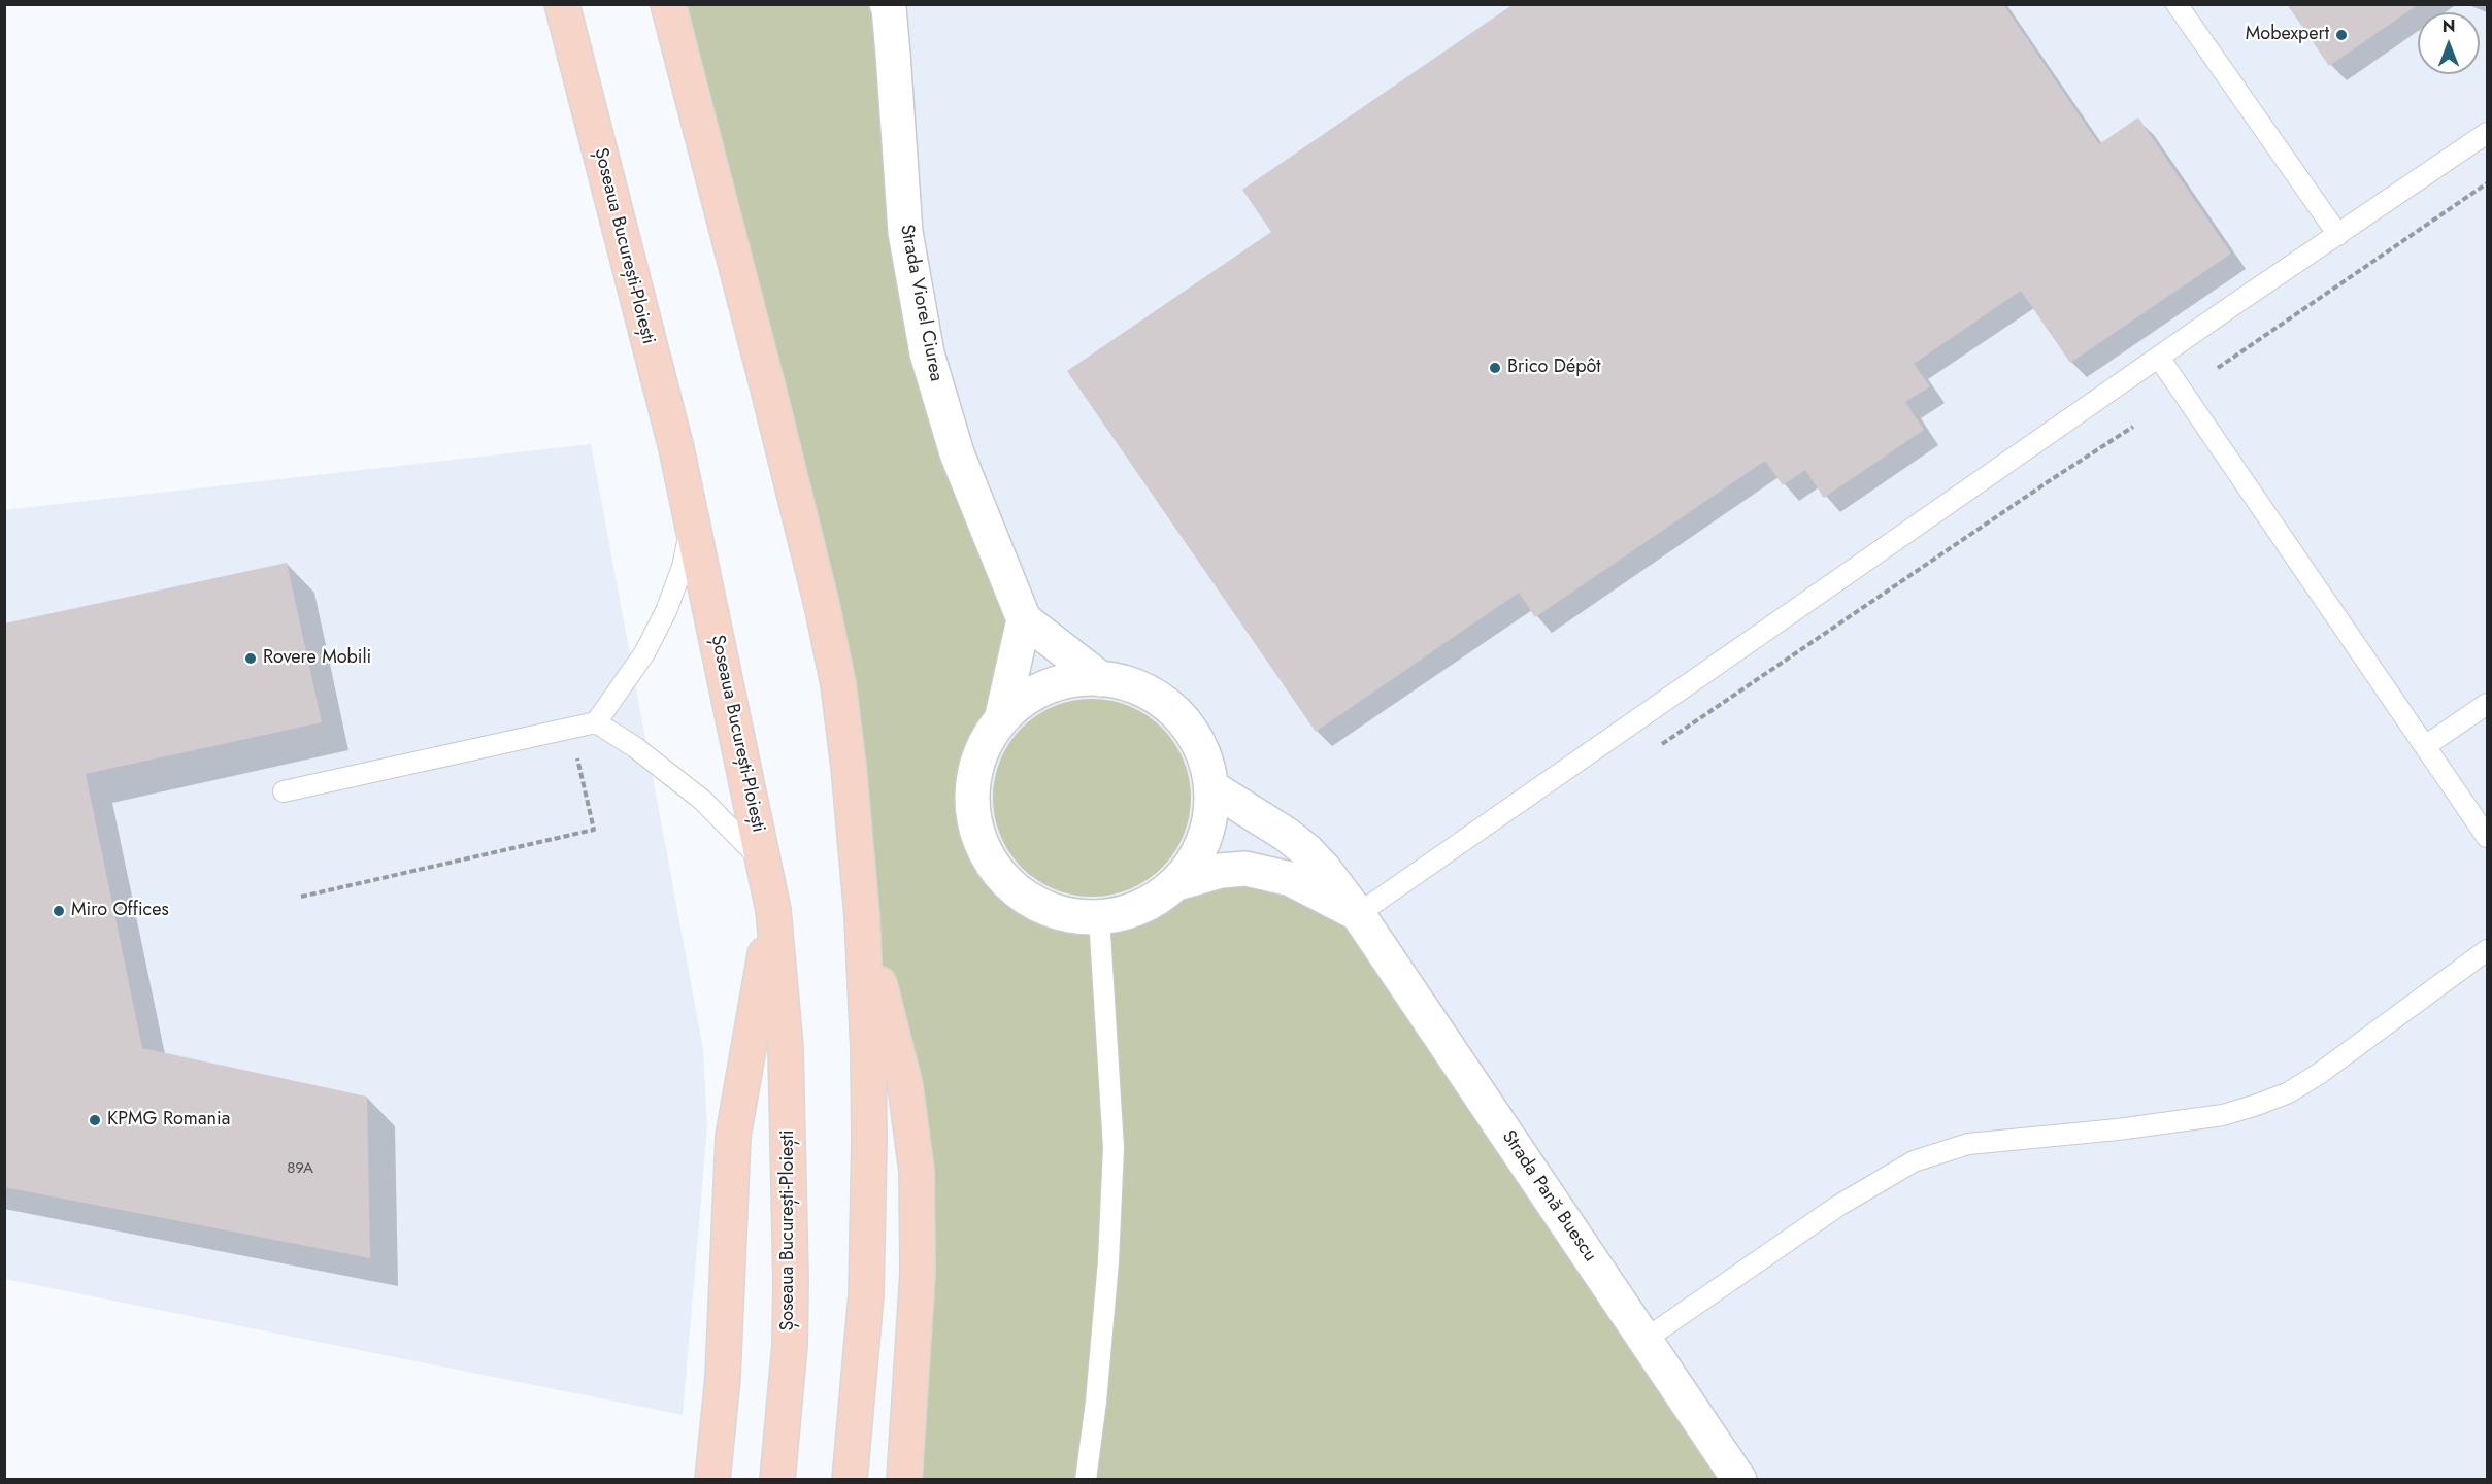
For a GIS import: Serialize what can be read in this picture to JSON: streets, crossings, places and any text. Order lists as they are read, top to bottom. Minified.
{"streets":{"highway":["Șoseaua București-Ploiești"],"street":["Strada Viorel Ciurea","Strada Pană Buescu"]},"places":["Mobexpert","Brico Dépôt","Rovere Mobili","Miro Offices","KPMG Romania"],"house_numbers":["89A"],"north":"top"}
